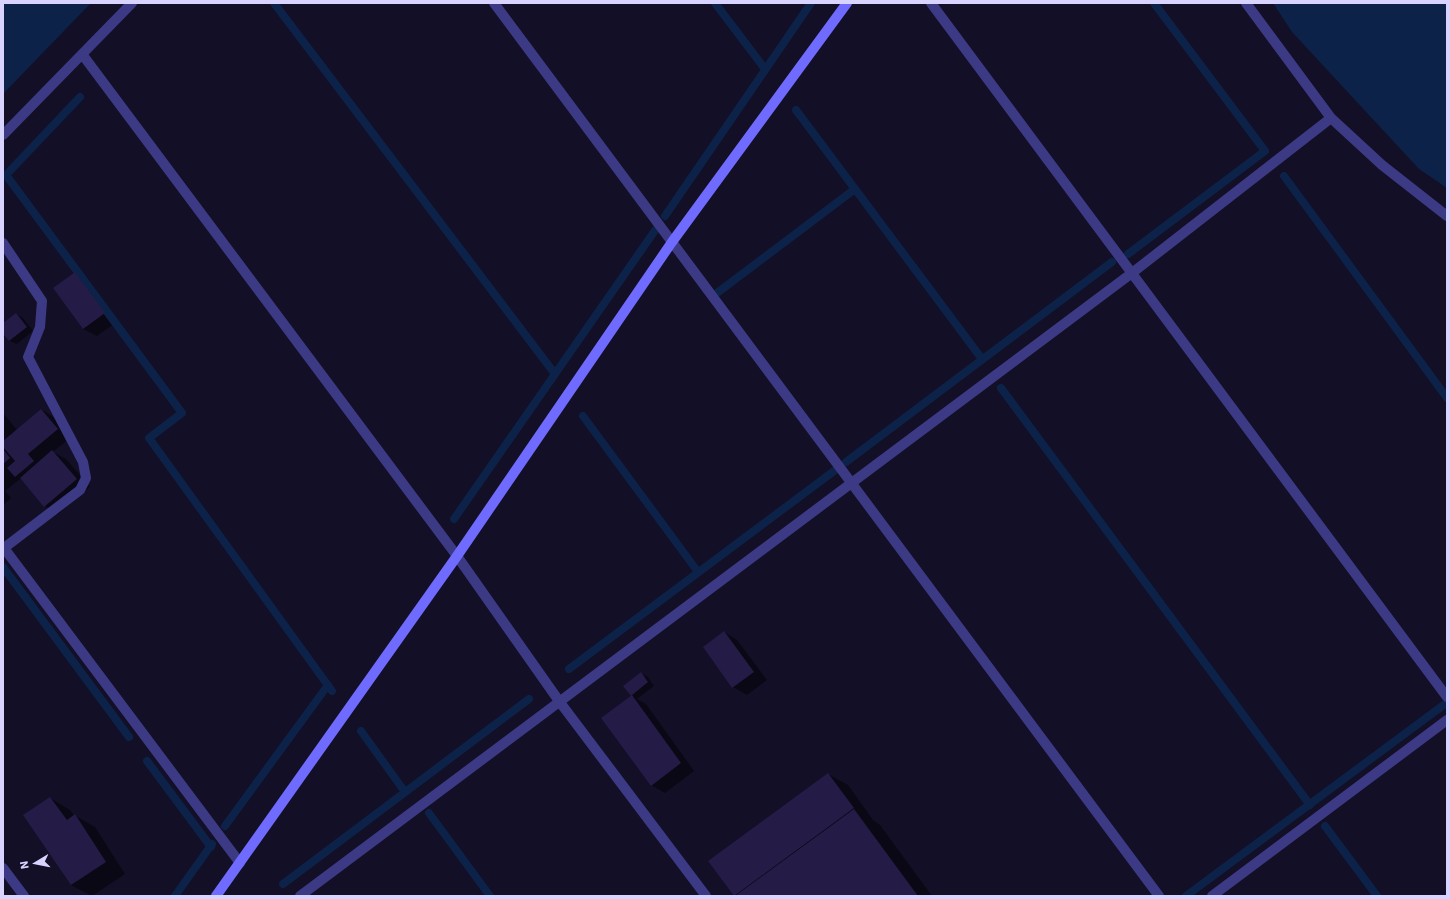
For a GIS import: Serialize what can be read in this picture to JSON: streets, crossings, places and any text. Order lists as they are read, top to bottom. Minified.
{"north":"left"}
